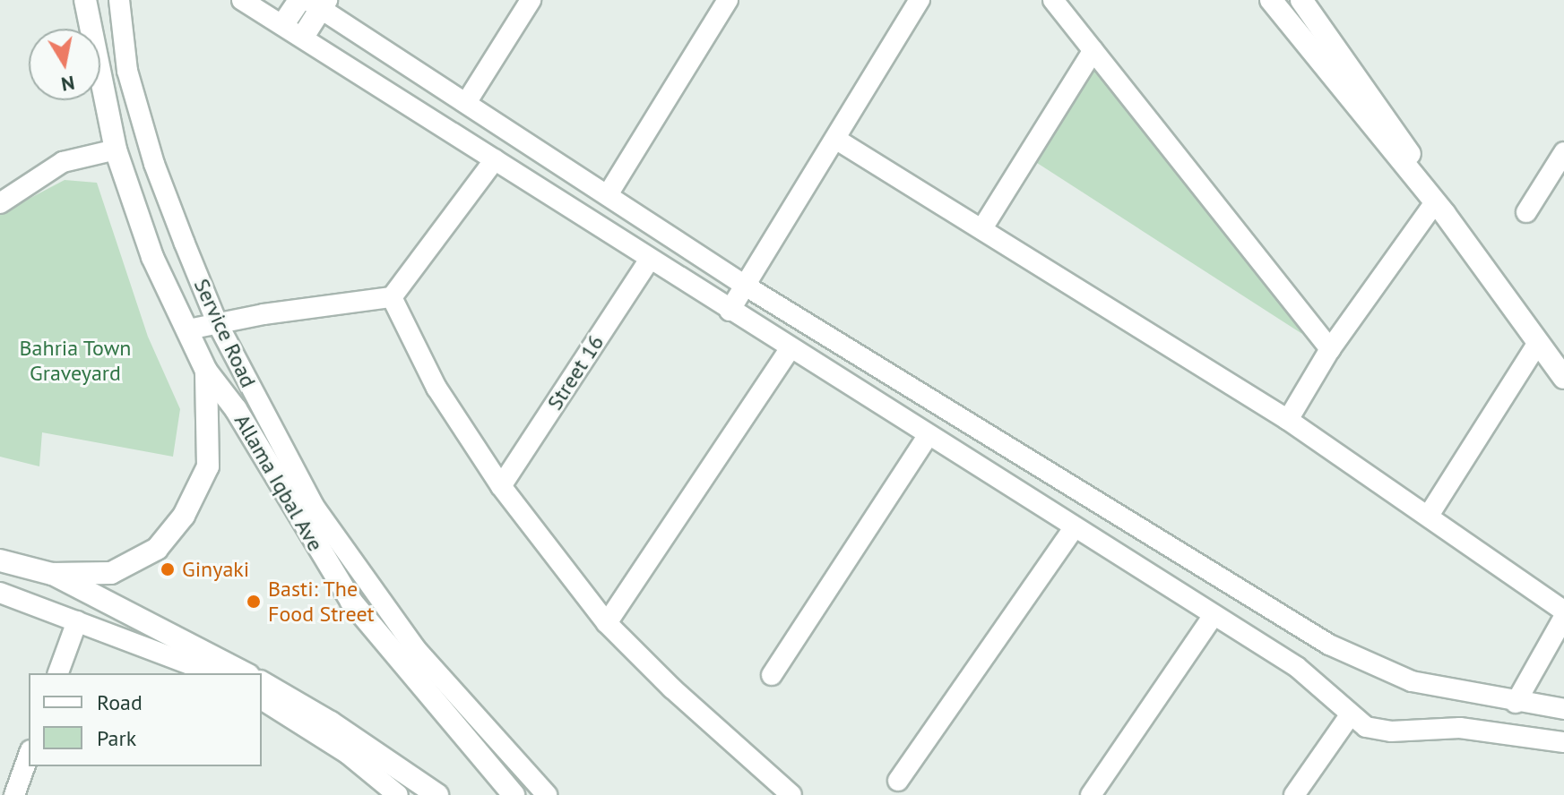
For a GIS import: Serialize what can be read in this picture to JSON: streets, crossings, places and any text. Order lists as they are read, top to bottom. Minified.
{"streets":{"main road":["Allama Iqbal Ave"],"street":["Service Road","Street 16"]},"parks":["Bahria Town Graveyard"],"places":["Ginyaki","Basti: The Food Street"],"legend":["Road","Park"],"north":"bottom"}
